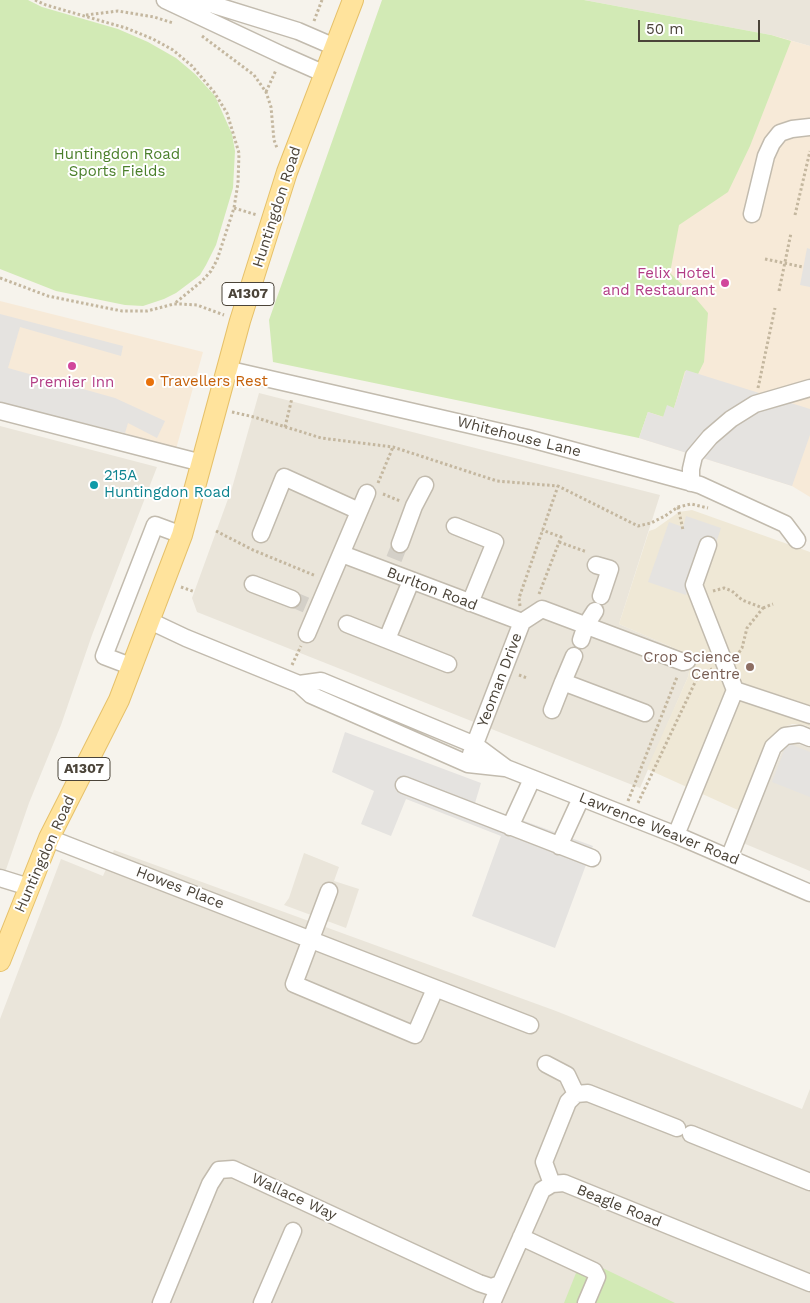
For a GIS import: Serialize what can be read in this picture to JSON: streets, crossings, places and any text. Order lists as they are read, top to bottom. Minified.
{"streets":{"main road":["Huntingdon Road","A1307"],"street":["Whitehouse Lane","Burlton Road","Yeoman Drive","Lawrence Weaver Road","Howes Place","Wallace Way","Beagle Road"]},"crossings":[["Huntingdon Road","Whitehouse Lane"],["Huntingdon Road","Lawrence Weaver Road"],["Huntingdon Road","Howes Place"],["Burlton Road","Yeoman Drive"],["Yeoman Drive","Lawrence Weaver Road"]],"parks":["Huntingdon Road Sports Fields"],"places":["Felix Hotel and Restaurant","Premier Inn","Travellers Rest","215A Huntingdon Road","Crop Science Centre"],"scale_bar":"50 m"}
